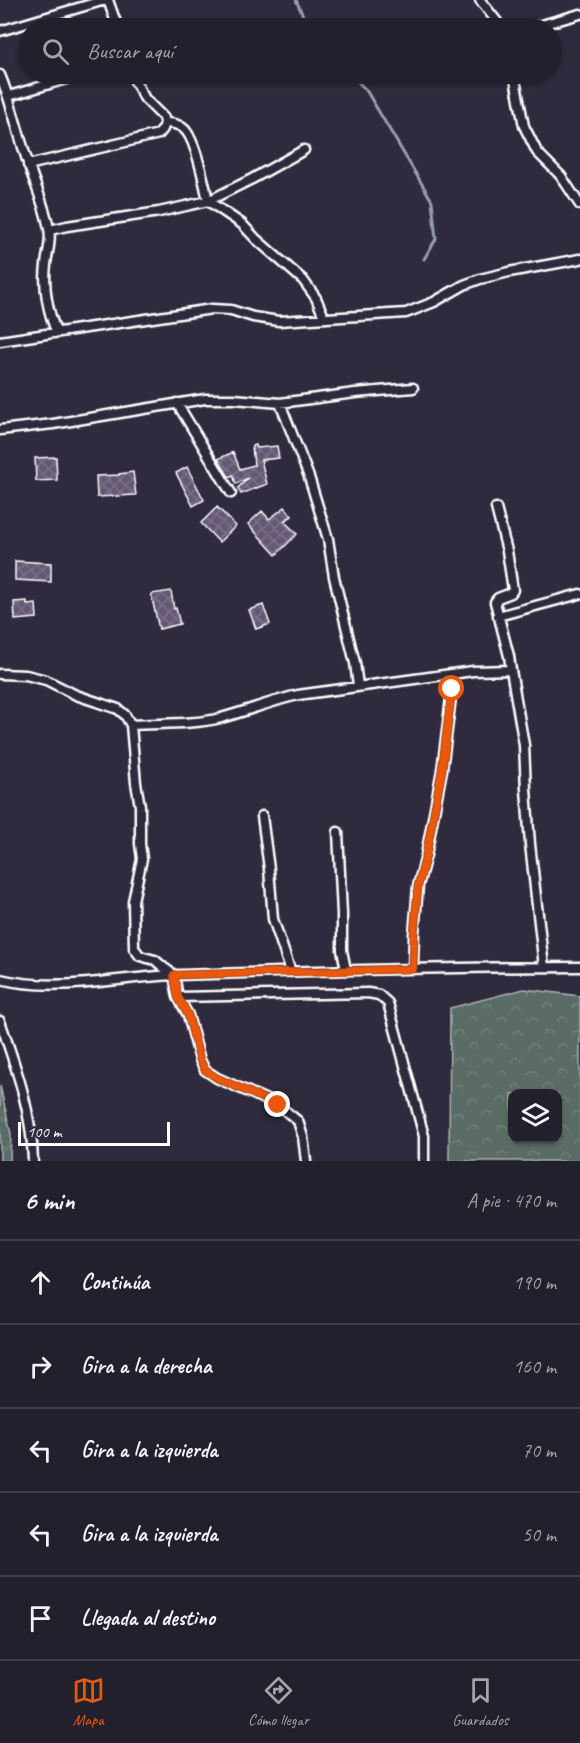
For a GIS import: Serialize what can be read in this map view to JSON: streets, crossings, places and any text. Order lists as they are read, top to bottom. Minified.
{"scale_bar":"100 m","page":{"search":"Buscar aquí","scale":"100 m","heading":["6 min","A pie · 470 m"],"list":[["Continúa","190 m"],["Gira a la derecha","160 m"],["Gira a la izquierda","70 m"],["Gira a la izquierda","50 m"],"Llegada al destino"],"nav":["Mapa","Cómo llegar","Guardados"]}}
